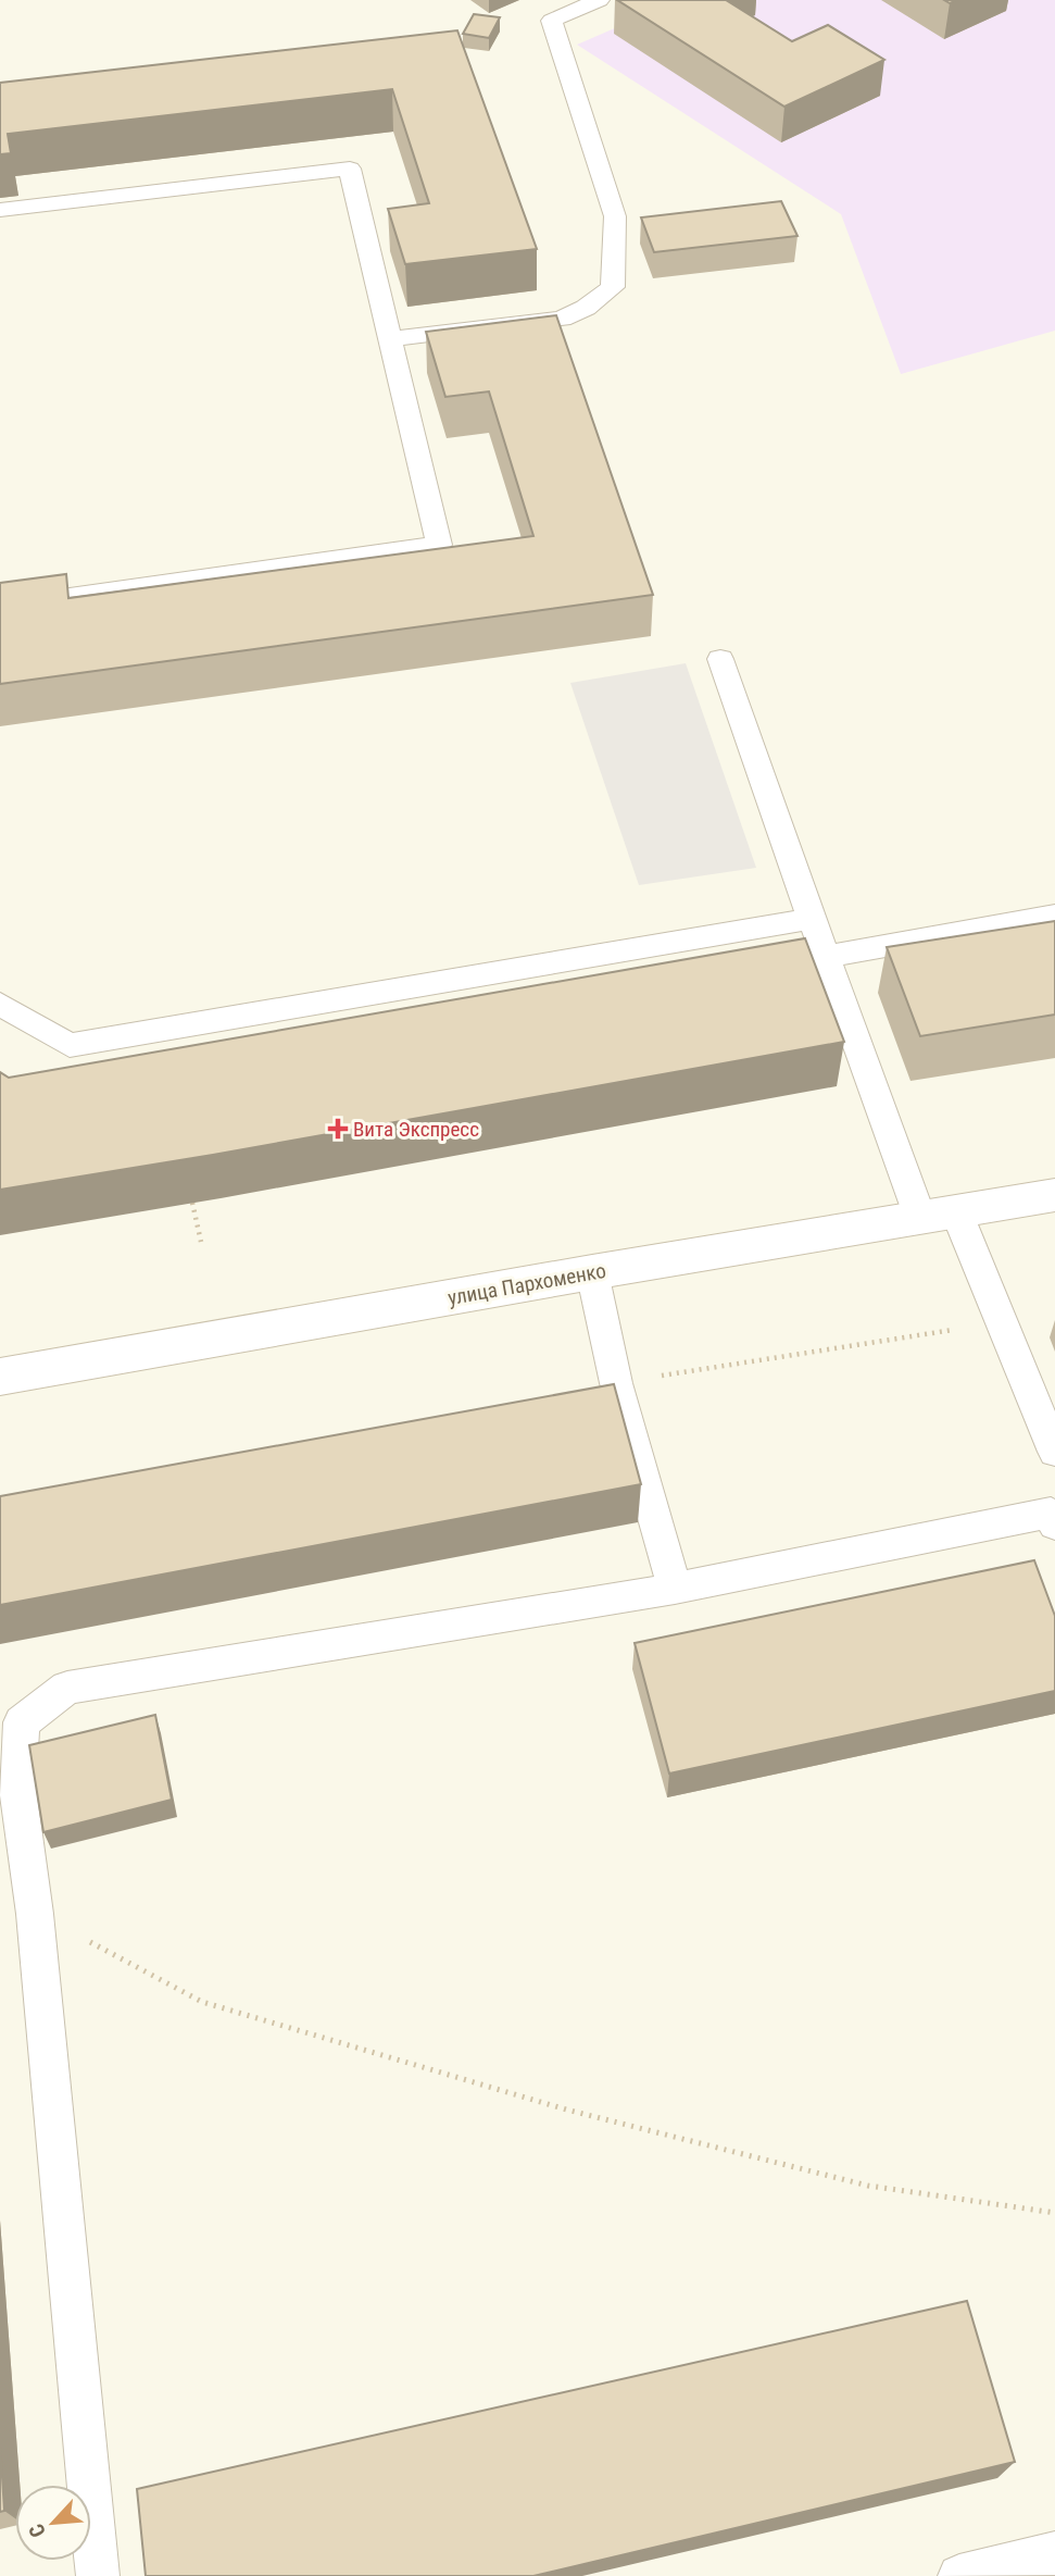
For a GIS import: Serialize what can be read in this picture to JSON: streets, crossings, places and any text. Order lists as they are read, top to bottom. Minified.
{"streets":{"main road":["улица Пархоменко"]},"places":{"health":["Вита Экспресс"]},"north":"bottom left"}
